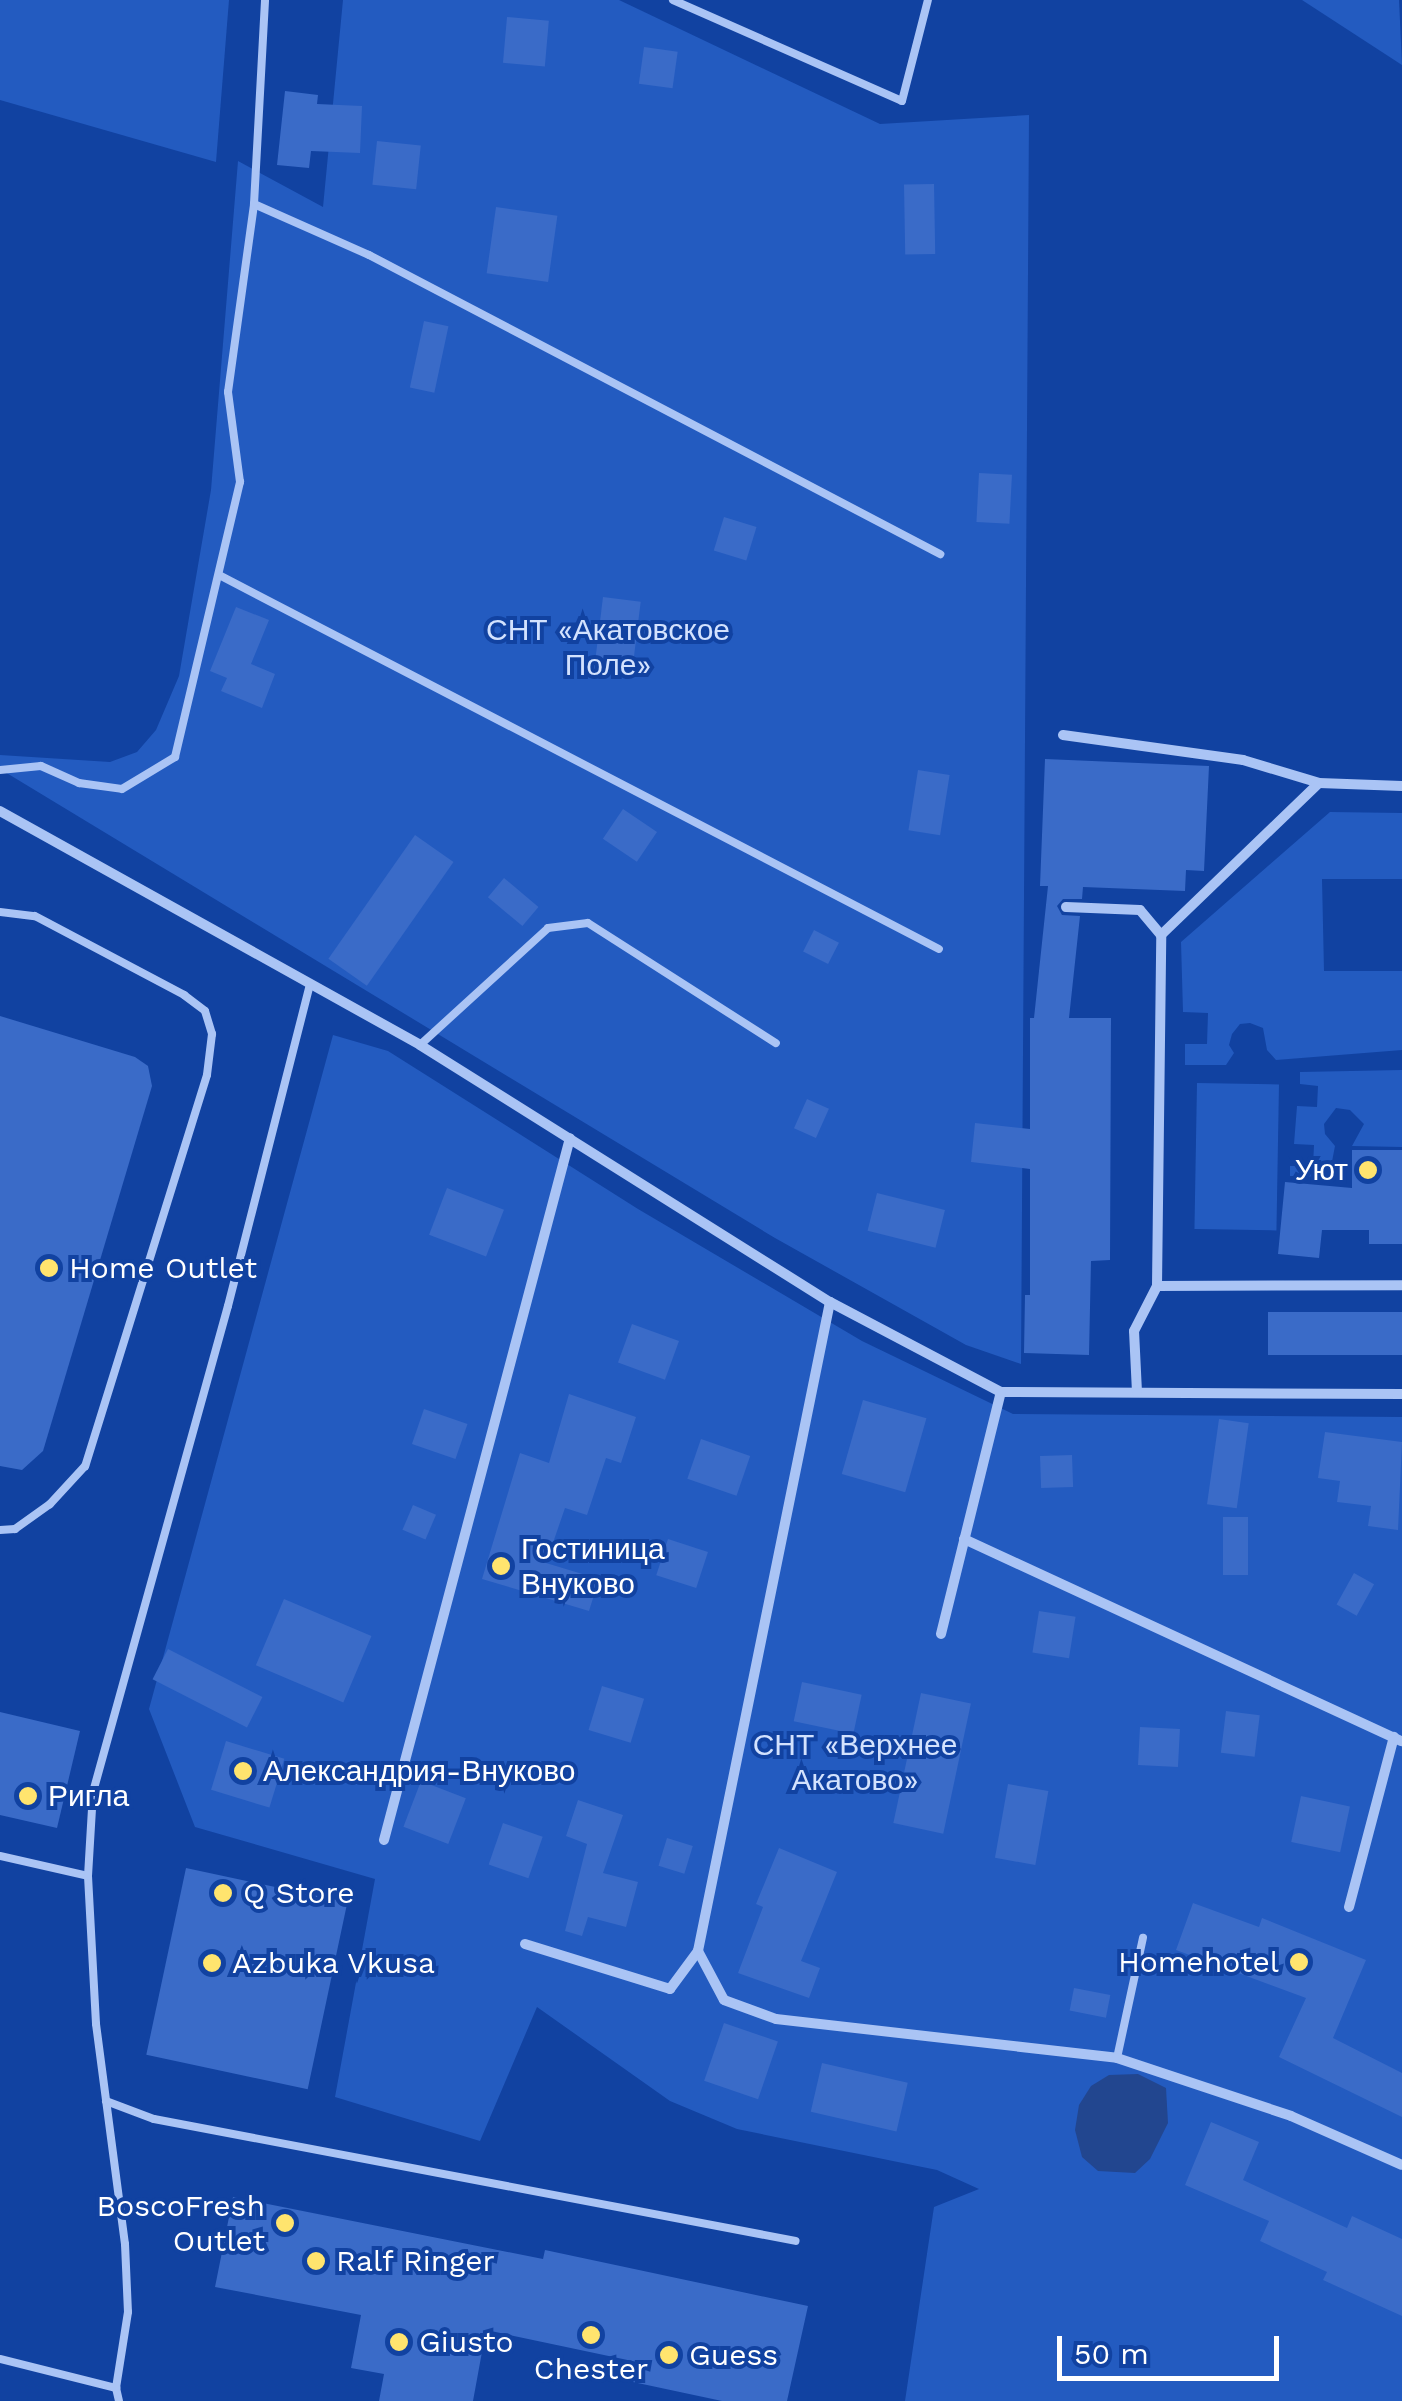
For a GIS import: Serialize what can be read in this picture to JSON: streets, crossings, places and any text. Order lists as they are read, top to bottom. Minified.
{"parks":["СНТ «Акатовское Поле»","СНТ «Верхнее Акатово»"],"places":["Уют","Home Outlet","Гостиница Внуково","Александрия-Внуково","Ригла","Q Store","Homehotel","Azbuka Vkusa","BoscoFresh Outlet","Ralf Ringer","Chester","Giusto","Guess"],"scale_bar":"50 m"}
